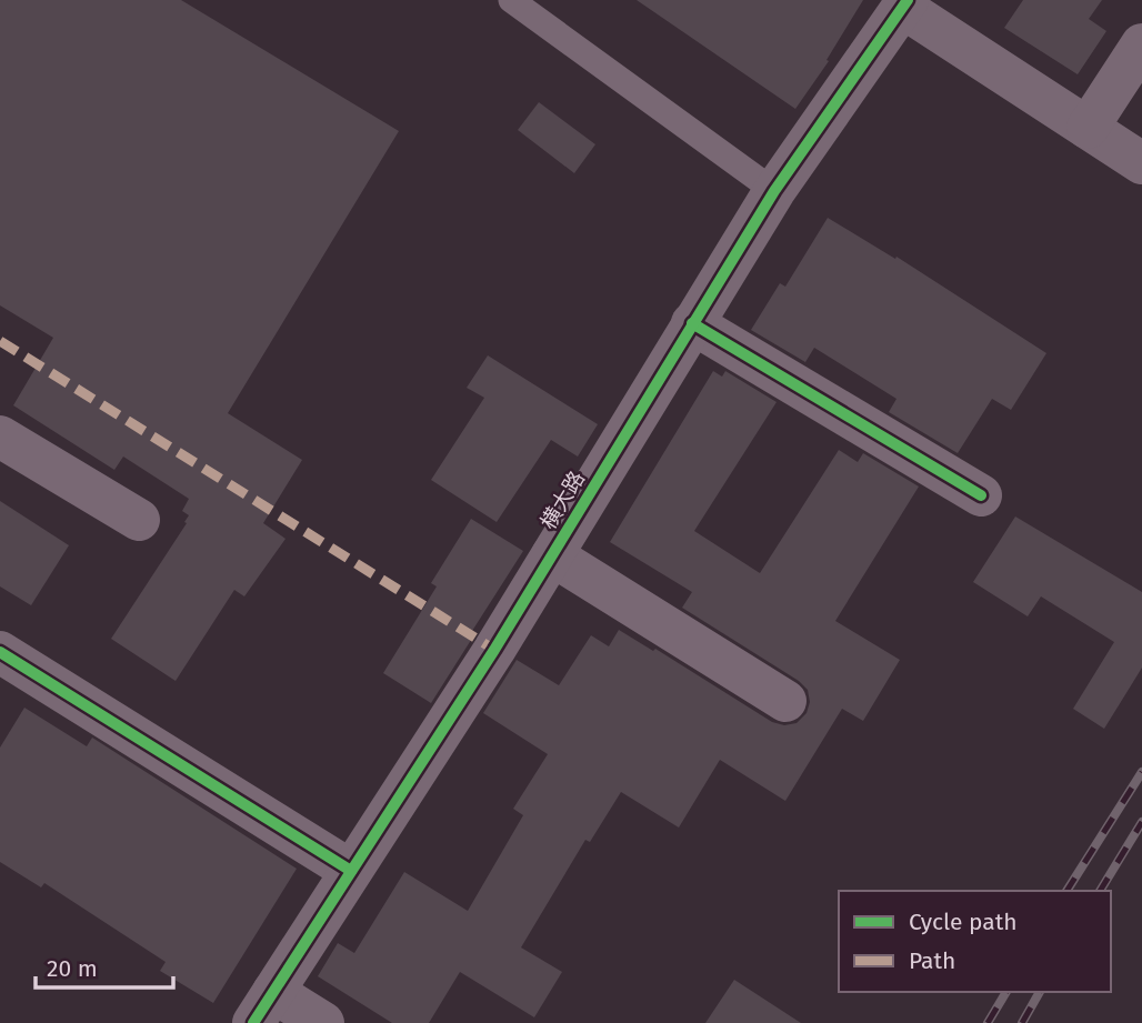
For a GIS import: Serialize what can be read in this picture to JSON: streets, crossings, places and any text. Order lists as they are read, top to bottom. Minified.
{"streets":{"street":["横大路"]},"legend":["Cycle path","Path"],"scale_bar":"20 m"}
